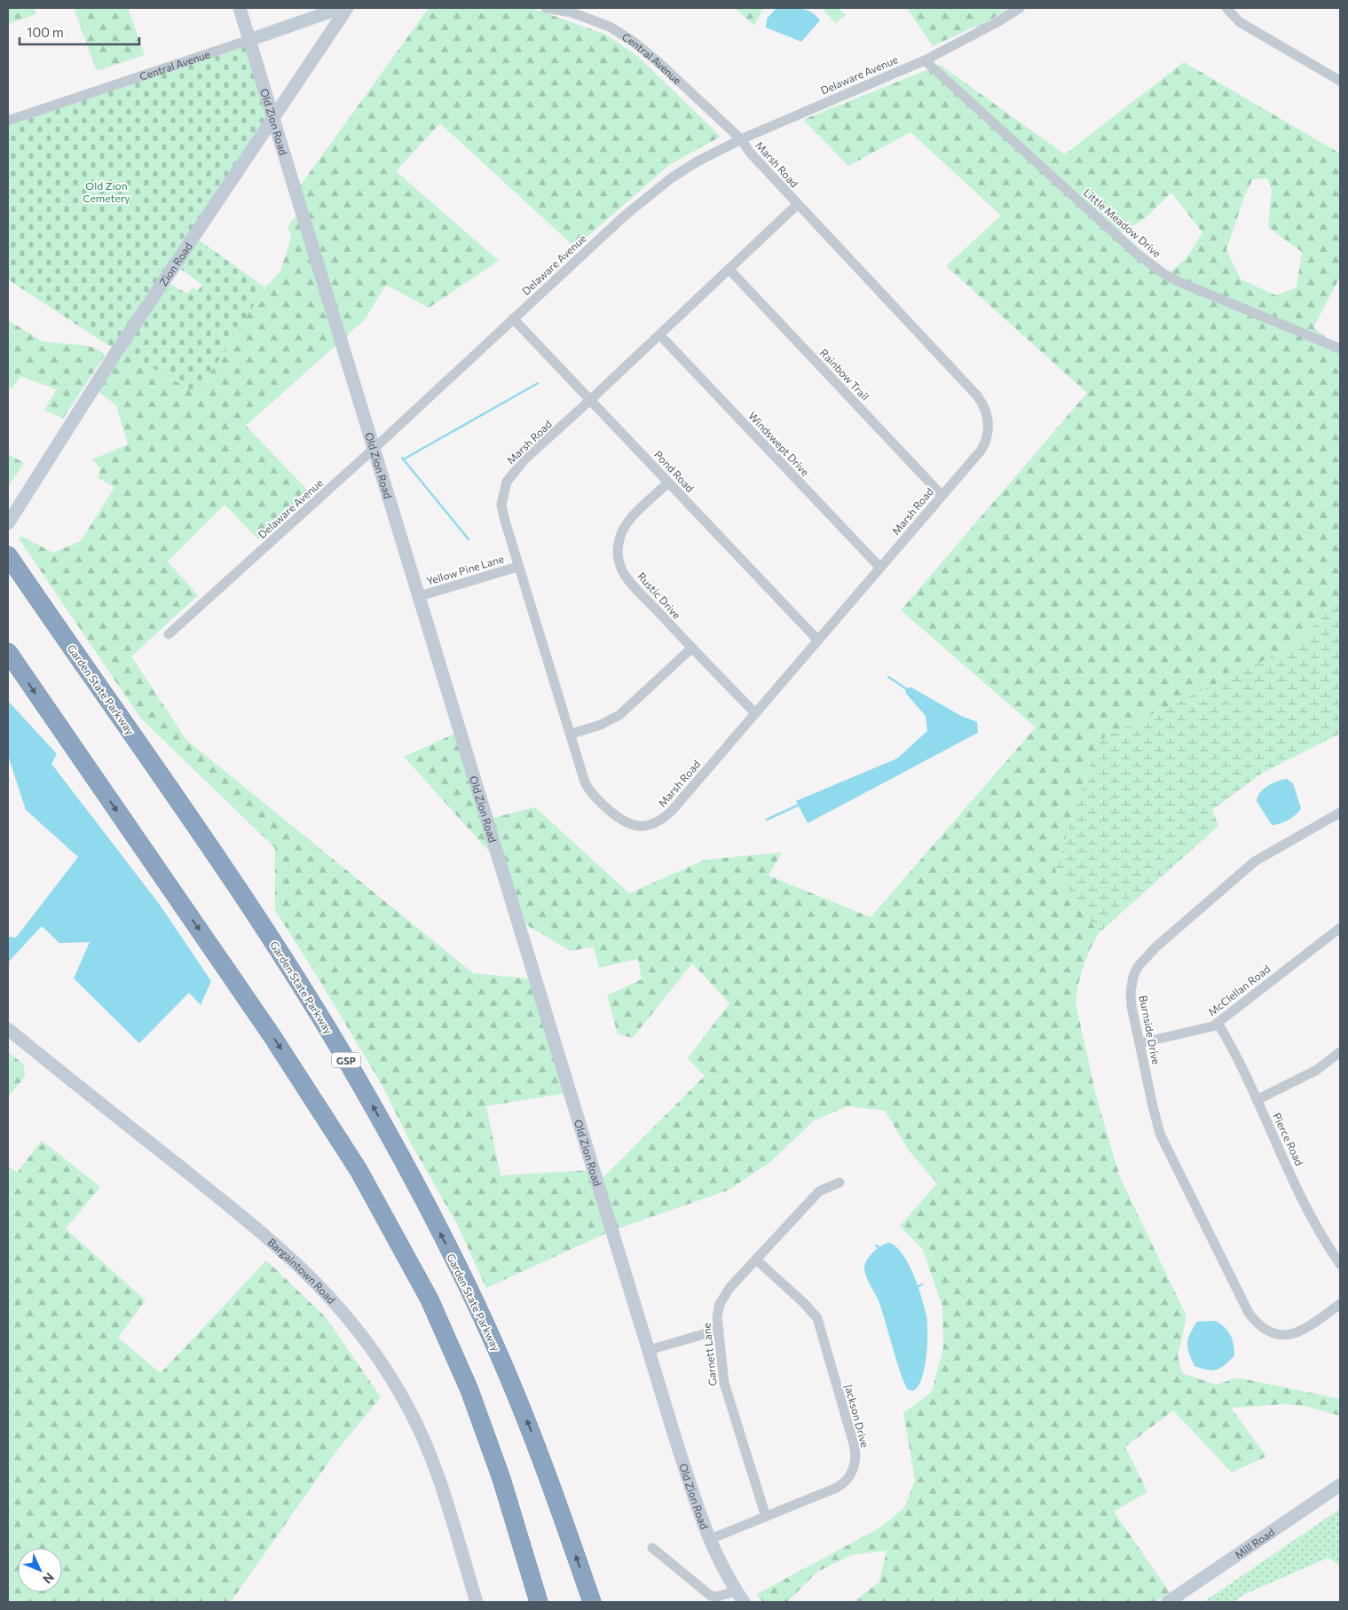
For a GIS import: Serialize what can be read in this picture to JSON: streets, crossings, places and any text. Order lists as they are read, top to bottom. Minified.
{"streets":{"highway":["Garden State Parkway","GSP"],"street":["Central Avenue","Delaware Avenue","Old Zion Road","Marsh Road","Little Meadow Drive","Zion Road","Rainbow Trail","Windswept Drive","Pond Road","Yellow Pine Lane","Rustic Drive","McClellan Road","Burnside Drive","Pierce Road","Bargaintown Road","Garnett Lane","Jackson Drive","Mill Road"]},"crossings":[["Central Avenue","Delaware Avenue"],["Central Avenue","Old Zion Road"],["Central Avenue","Marsh Road"],["Delaware Avenue","Old Zion Road"],["Delaware Avenue","Marsh Road"],["Delaware Avenue","Little Meadow Drive"],["Delaware Avenue","Pond Road"],["Old Zion Road","Zion Road"],["Old Zion Road","Yellow Pine Lane"],["Old Zion Road","Jackson Drive"],["Marsh Road","Rainbow Trail"],["Marsh Road","Windswept Drive"],["Marsh Road","Pond Road"],["Marsh Road","Yellow Pine Lane"],["Marsh Road","Rustic Drive"],["Pond Road","Rustic Drive"],["McClellan Road","Burnside Drive"],["McClellan Road","Pierce Road"],["Garnett Lane","Jackson Drive"]],"parks":["Old Zion Cemetery"],"scale_bar":"100 m","north":"bottom right"}
